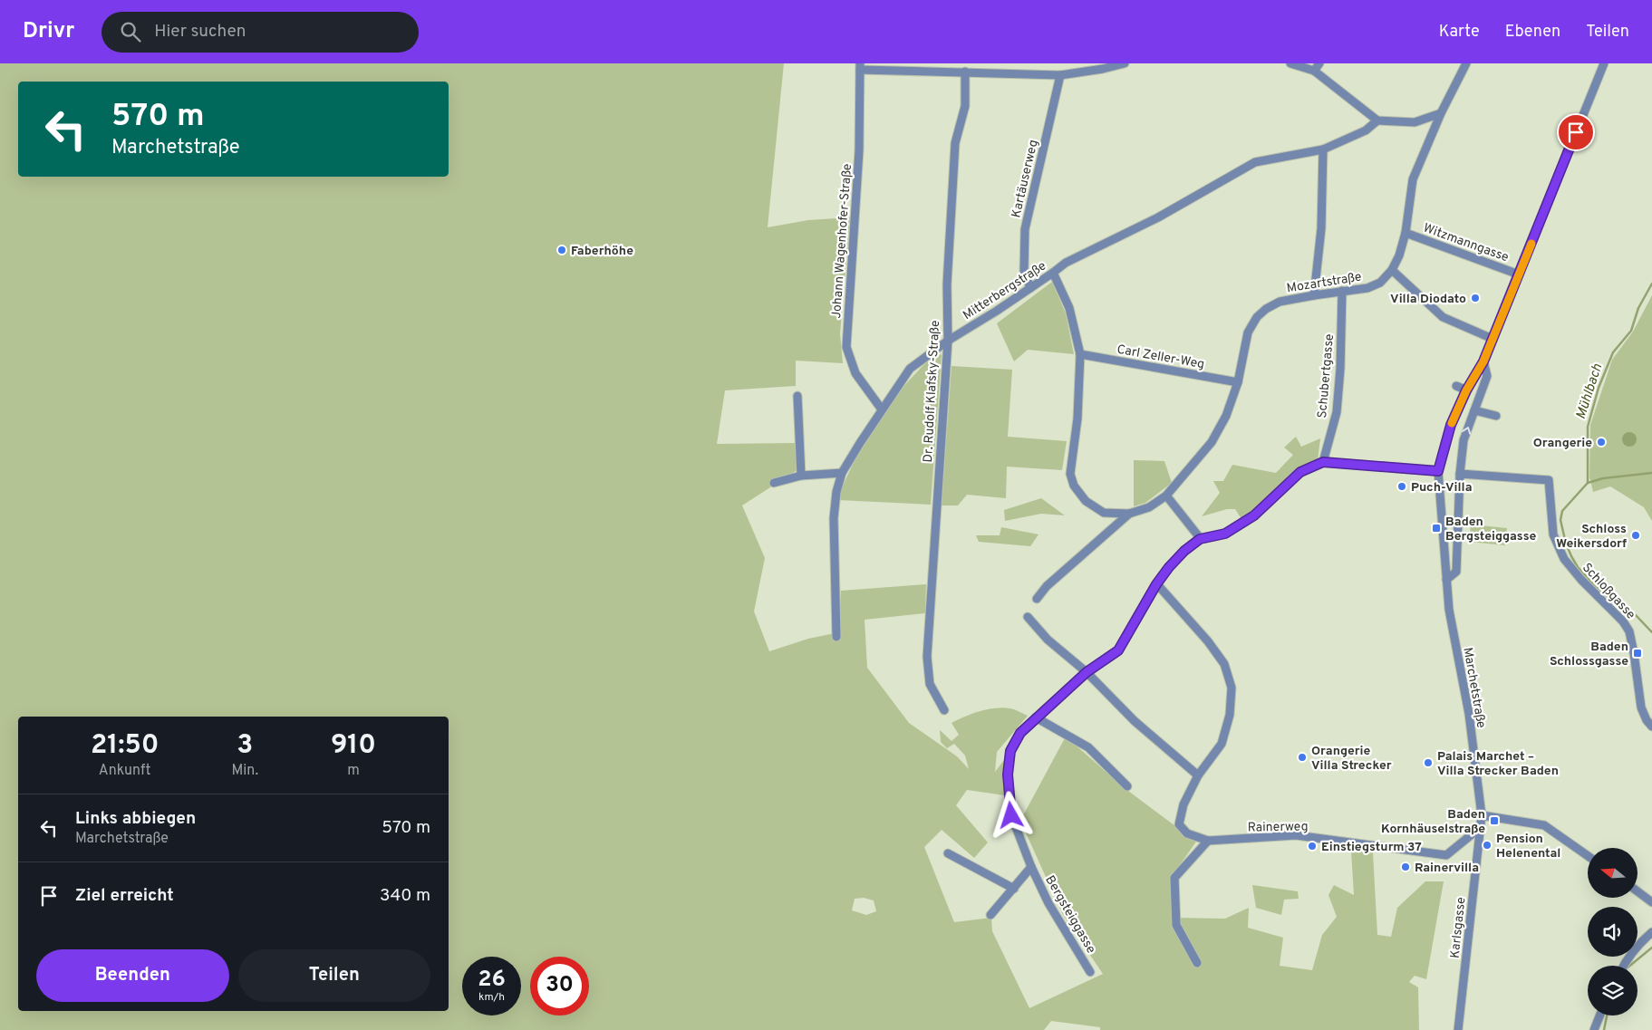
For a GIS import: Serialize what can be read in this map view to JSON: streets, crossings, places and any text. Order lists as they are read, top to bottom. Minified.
{"streets":{"street":["Kartäuserweg","Johann Wagenhofer-Straße","Witzmanngasse","Mozartstraße","Mitterbergstraße","Carl Zeller-Weg","Schubertgasse","Dr. Rudolf Klafsky-Straße","Schloßgasse","Marchetstraße","Rainerweg","Bergsteiggasse","Karlsgasse"]},"crossings":[["Kartäuserweg","Mitterbergstraße"],["Johann Wagenhofer-Straße","Mitterbergstraße"],["Witzmanngasse","Mozartstraße"],["Witzmanngasse","Marchetstraße"],["Mozartstraße","Carl Zeller-Weg"],["Mozartstraße","Schubertgasse"],["Mitterbergstraße","Dr. Rudolf Klafsky-Straße"],["Schubertgasse","Bergsteiggasse"],["Schloßgasse","Marchetstraße"],["Marchetstraße","Rainerweg"],["Marchetstraße","Bergsteiggasse"],["Marchetstraße","Karlsgasse"],["Rainerweg","Karlsgasse"]],"water":["Mühlbach"],"places":{"other":["Faberhöhe","Villa Diodato","Orangerie","Puch-Villa","Schloss Weikersdorf","Orangerie Villa Strecker","Palais Marchet – Villa Strecker Baden","Pension Helenental","Einstiegsturm 37","Rainervilla"],"transit":["Baden Bergsteiggasse","Baden Schlossgasse","Baden Kornhäuselstraße"]},"north":"left","page":{"header":"Drivr","search":"Hier suchen","nav":["Karte","Ebenen","Teilen"],"turn":["570 m","Marchetstraße"],"eta":["21:50","Ankunft","3","Min.","910","m"],"list":[{"name":"Links abbiegen","note":"Marchetstraße","value":"570 m"},{"name":"Ziel erreicht","value":"340 m"}],"buttons":["Beenden","Teilen"],"speed":"26 km/h","limit":"30"}}
